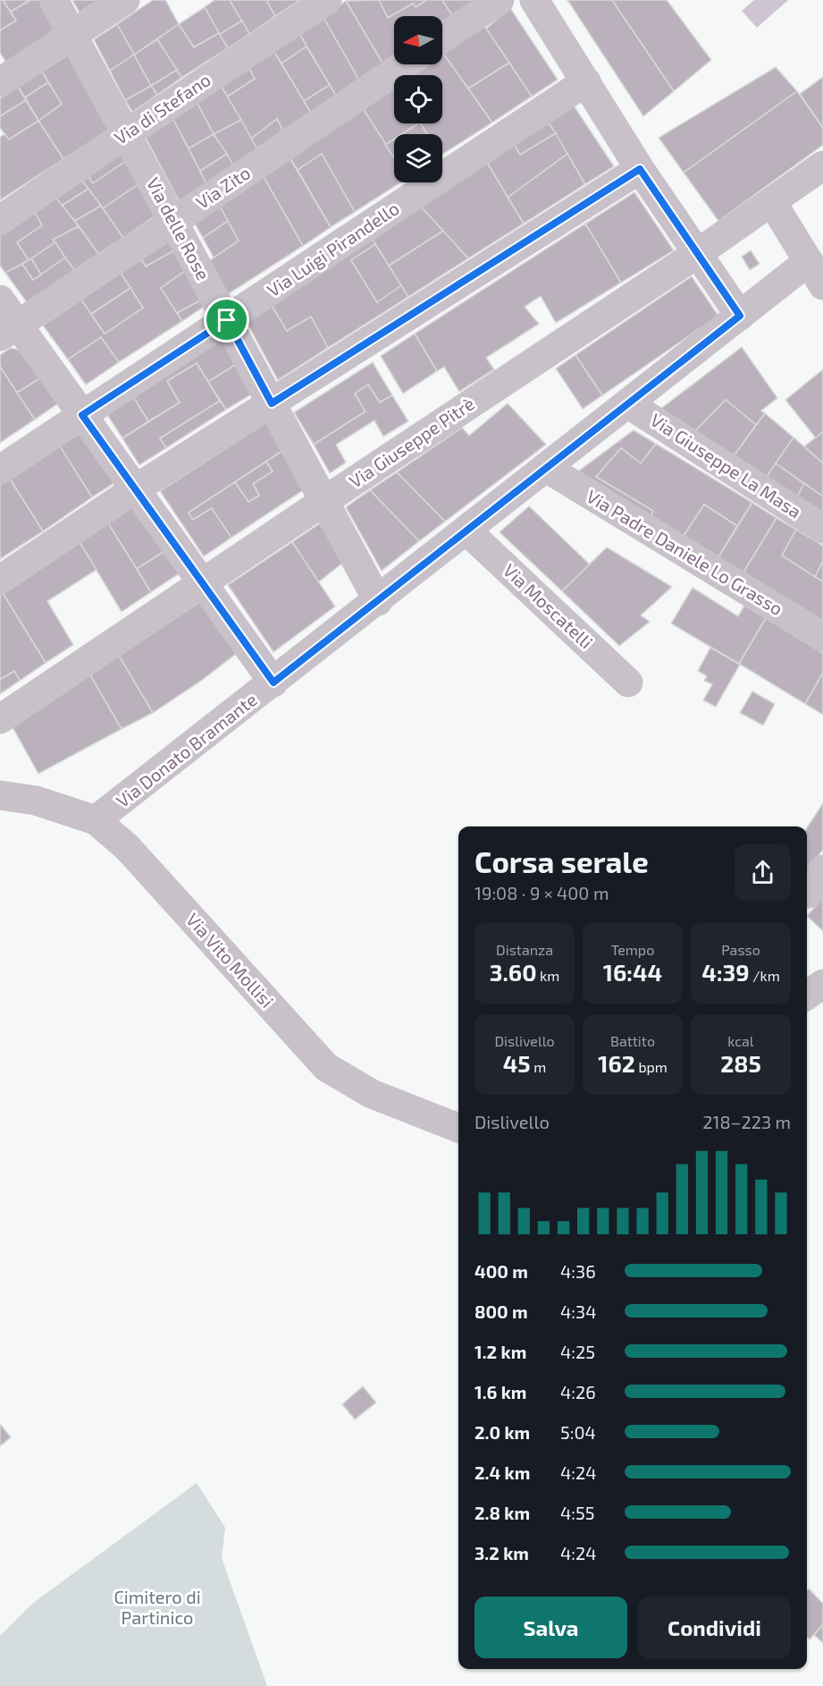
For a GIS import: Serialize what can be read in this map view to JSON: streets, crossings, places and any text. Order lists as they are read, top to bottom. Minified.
{"streets":{"street":["Via di Stefano","Via Zito","Via delle Rose","Via Luigi Pirandello","Via Giuseppe Pitrè","Via Giuseppe La Masa","Via Padre Daniele Lo Grasso","Via Moscatelli","Via Donato Bramante","Via Vito Mollisi"]},"crossings":[["Via di Stefano","Via delle Rose"],["Via Zito","Via delle Rose"],["Via delle Rose","Via Luigi Pirandello"],["Via delle Rose","Via Giuseppe Pitrè"],["Via delle Rose","Via Donato Bramante"],["Via Giuseppe La Masa","Via Donato Bramante"],["Via Padre Daniele Lo Grasso","Via Donato Bramante"],["Via Moscatelli","Via Donato Bramante"],["Via Donato Bramante","Via Vito Mollisi"]],"parks":["Cimitero di Partinico"],"north":"left","page":{"heading":["Corsa serale","19:08 · 9 × 400 m"],"stats":[["Distanza","3.60 km"],["Tempo","16:44"],["Passo","4:39 /km"],["Dislivello","45 m"],["Battito","162 bpm"],["kcal","285"]],"chart":["Dislivello","218–223 m"],"list":[{"name":"400 m","note":"4:36"},{"name":"800 m","note":"4:34"},{"name":"1.2 km","note":"4:25"},{"name":"1.6 km","note":"4:26"},{"name":"2.0 km","note":"5:04"},{"name":"2.4 km","note":"4:24"},{"name":"2.8 km","note":"4:55"},{"name":"3.2 km","note":"4:24"}],"buttons":["Salva","Condividi"]}}
